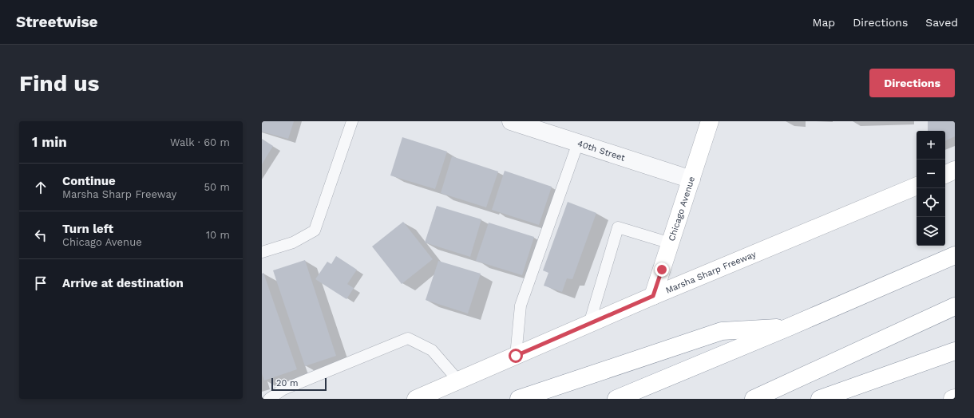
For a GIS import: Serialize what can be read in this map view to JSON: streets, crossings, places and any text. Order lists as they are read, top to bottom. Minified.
{"streets":{"main road":["Chicago Avenue","Marsha Sharp Freeway"],"street":["40th Street"]},"crossings":[["40th Street","Chicago Avenue"],["Chicago Avenue","Marsha Sharp Freeway"]],"scale_bar":"20 m","page":{"header":"Streetwise","nav":["Map","Directions","Saved"],"buttons":"Directions","title":"Find us","heading":["1 min","Walk · 60 m"],"map_buttons":["+","−"],"list":[["Continue","Marsha Sharp Freeway","50 m"],["Turn left","Chicago Avenue","10 m"],"Arrive at destination"],"scale":"20 m"}}
